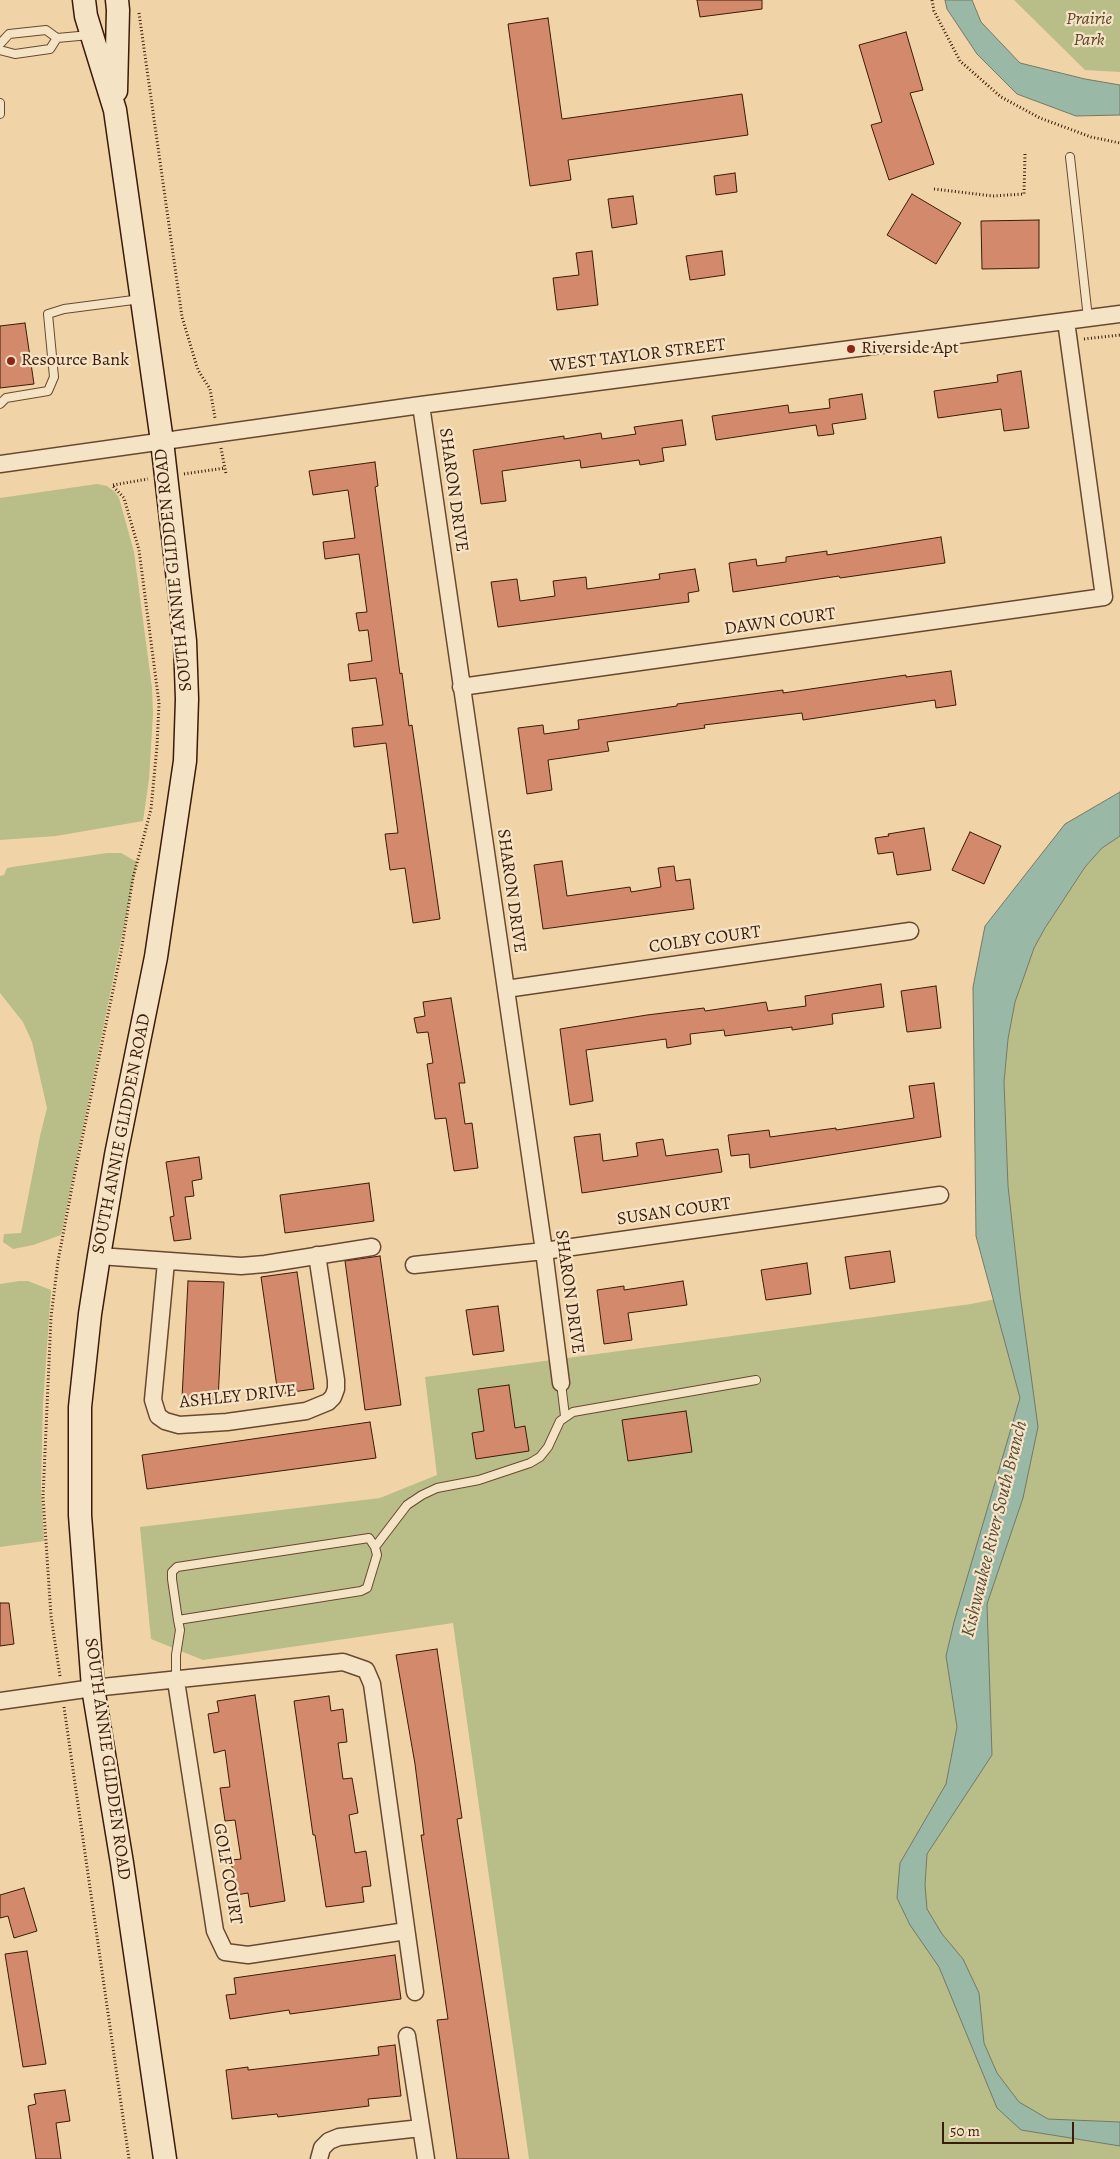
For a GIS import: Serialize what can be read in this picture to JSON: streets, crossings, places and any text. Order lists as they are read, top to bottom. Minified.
{"streets":{"main road":["SOUTH ANNIE GLIDDEN ROAD"],"street":["WEST TAYLOR STREET","SHARON DRIVE","DAWN COURT","COLBY COURT","SUSAN COURT","ASHLEY DRIVE","GOLF COURT"]},"crossings":[["WEST TAYLOR STREET","SHARON DRIVE"],["WEST TAYLOR STREET","SOUTH ANNIE GLIDDEN ROAD"],["SHARON DRIVE","DAWN COURT"],["SHARON DRIVE","COLBY COURT"],["SHARON DRIVE","SUSAN COURT"]],"water":["Kishwaukee River South Branch"],"parks":["Prairie Park"],"places":["Riverside Apt","Resource Bank"],"scale_bar":"50 m"}
